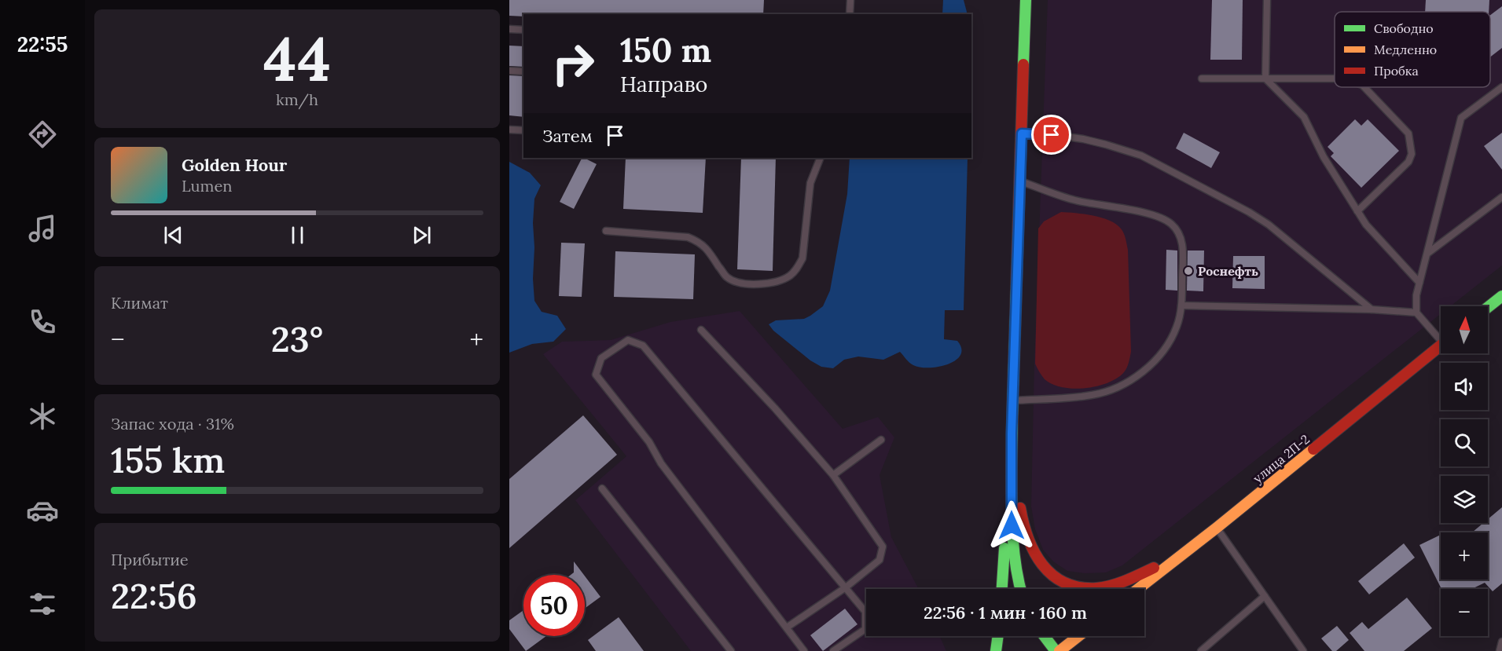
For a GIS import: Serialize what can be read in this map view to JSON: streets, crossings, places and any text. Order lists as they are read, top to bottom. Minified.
{"streets":{"main road":["улица 2П-2"]},"places":["Роснефть"],"legend":["Свободно","Медленно","Пробка"],"north":"top","page":{"tabs":"22:55","tile":[["44","km/h"],"Климат",["Запас хода · 31%","155 km"],["Прибытие","22:56"]],"turn":["150 m","Направо"],"then":"Затем","song":["Golden Hour","Lumen"],"map_buttons":["+","−"],"heat":["−","23°","+"],"limit":"50","trip":"22:56 · 1 мин · 160 m"}}
